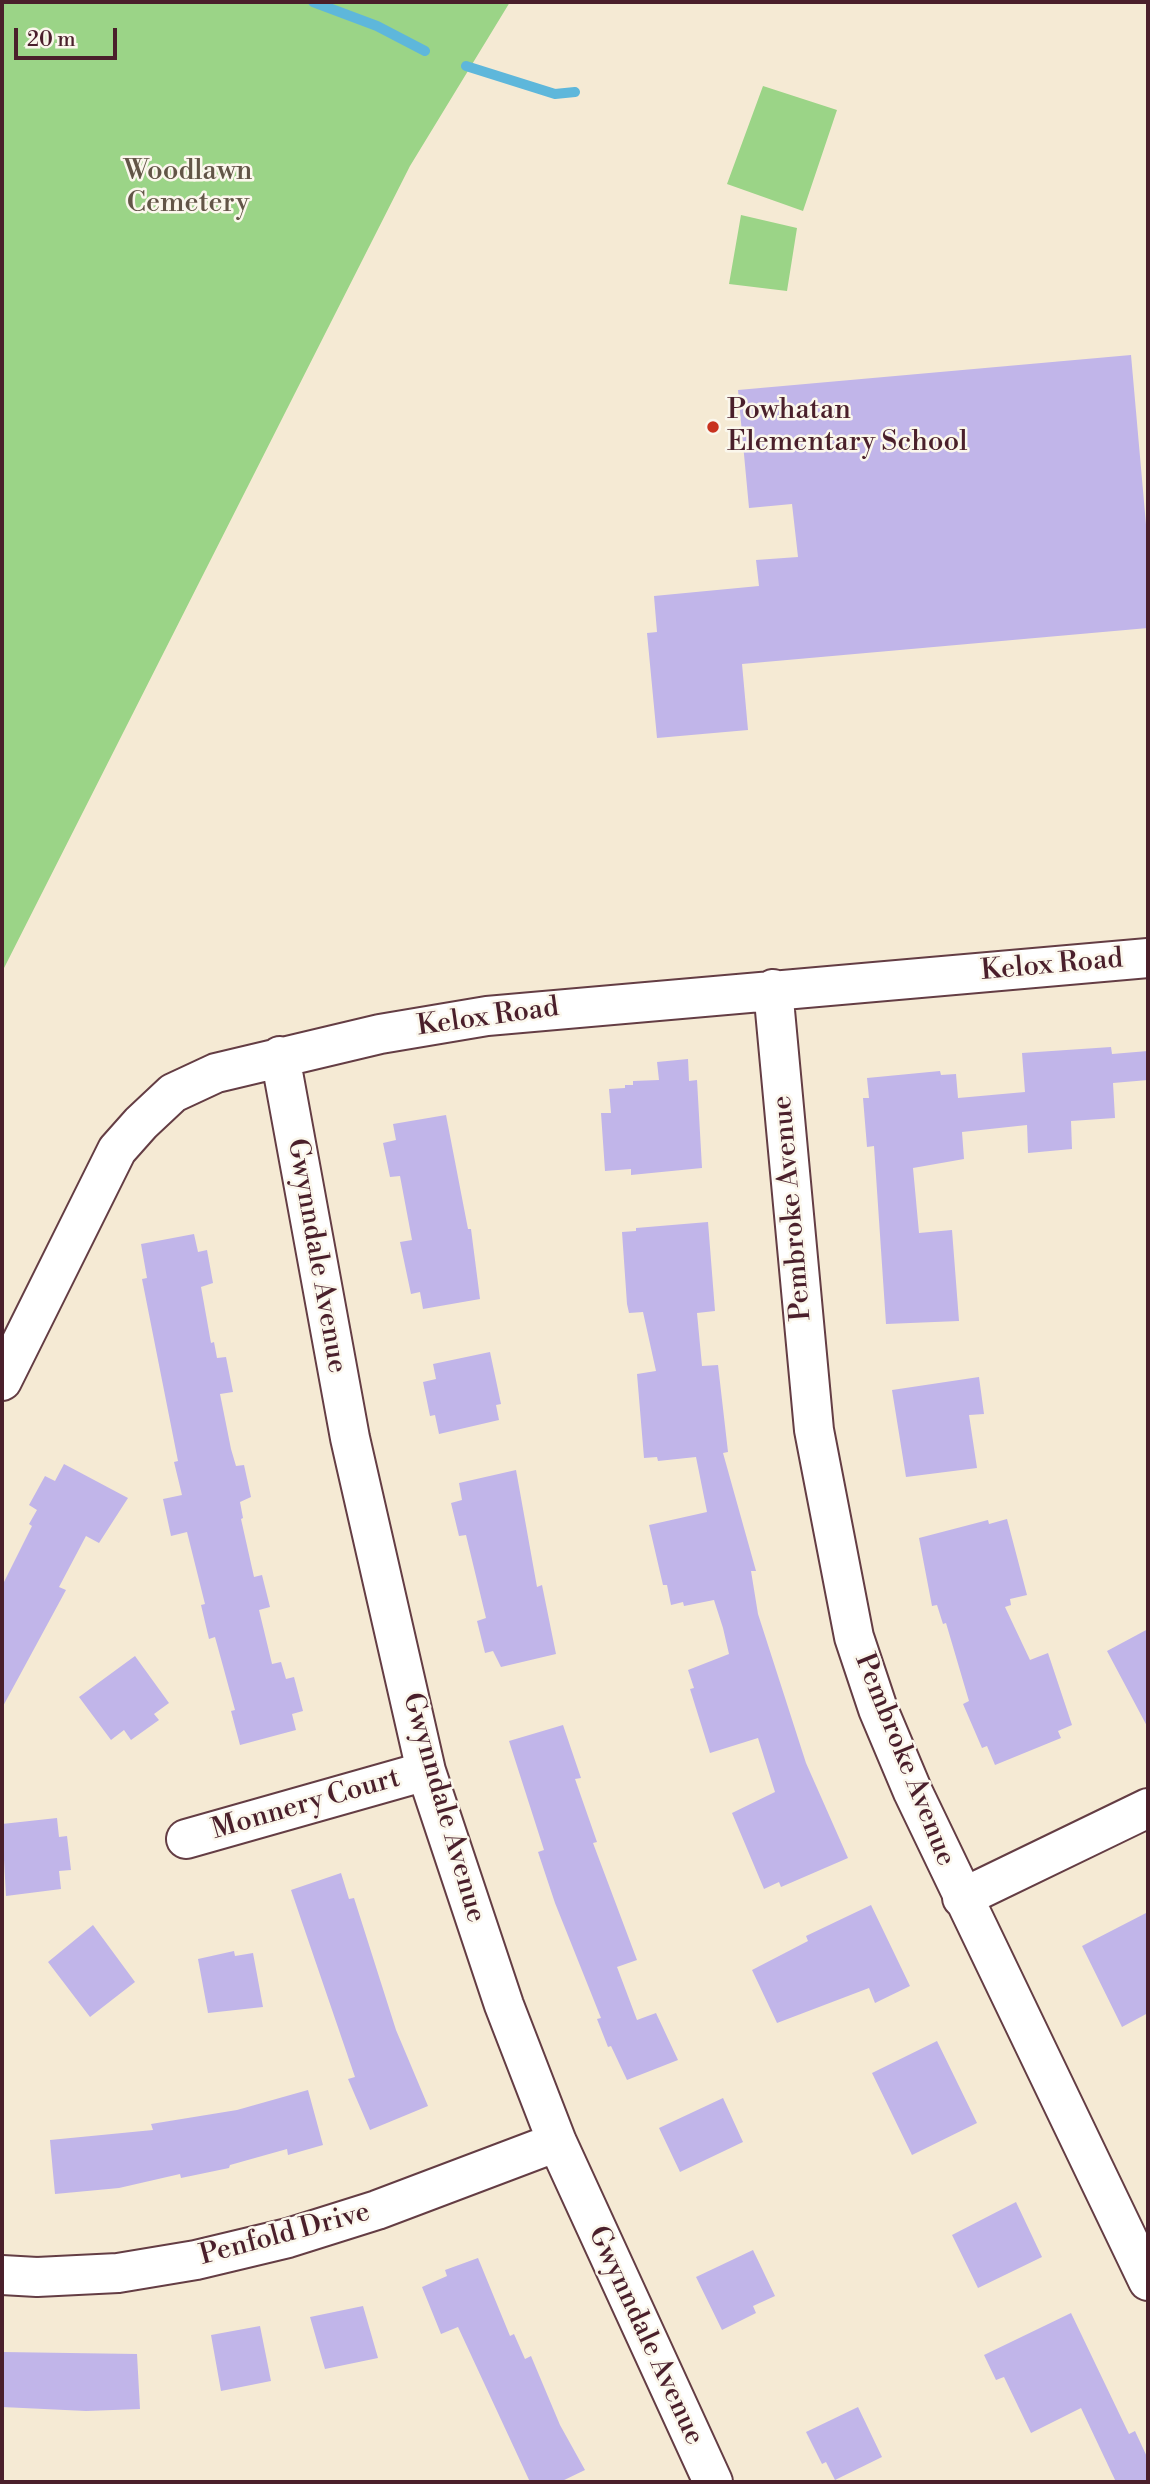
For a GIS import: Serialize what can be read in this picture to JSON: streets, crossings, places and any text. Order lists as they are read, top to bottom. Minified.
{"streets":{"street":["Kelox Road","Pembroke Avenue","Gwynndale Avenue","Monnery Court","Penfold Drive"]},"crossings":[["Kelox Road","Pembroke Avenue"],["Kelox Road","Gwynndale Avenue"],["Gwynndale Avenue","Monnery Court"],["Gwynndale Avenue","Penfold Drive"]],"parks":["Woodlawn Cemetery"],"places":["Powhatan Elementary School"],"scale_bar":"20 m"}
